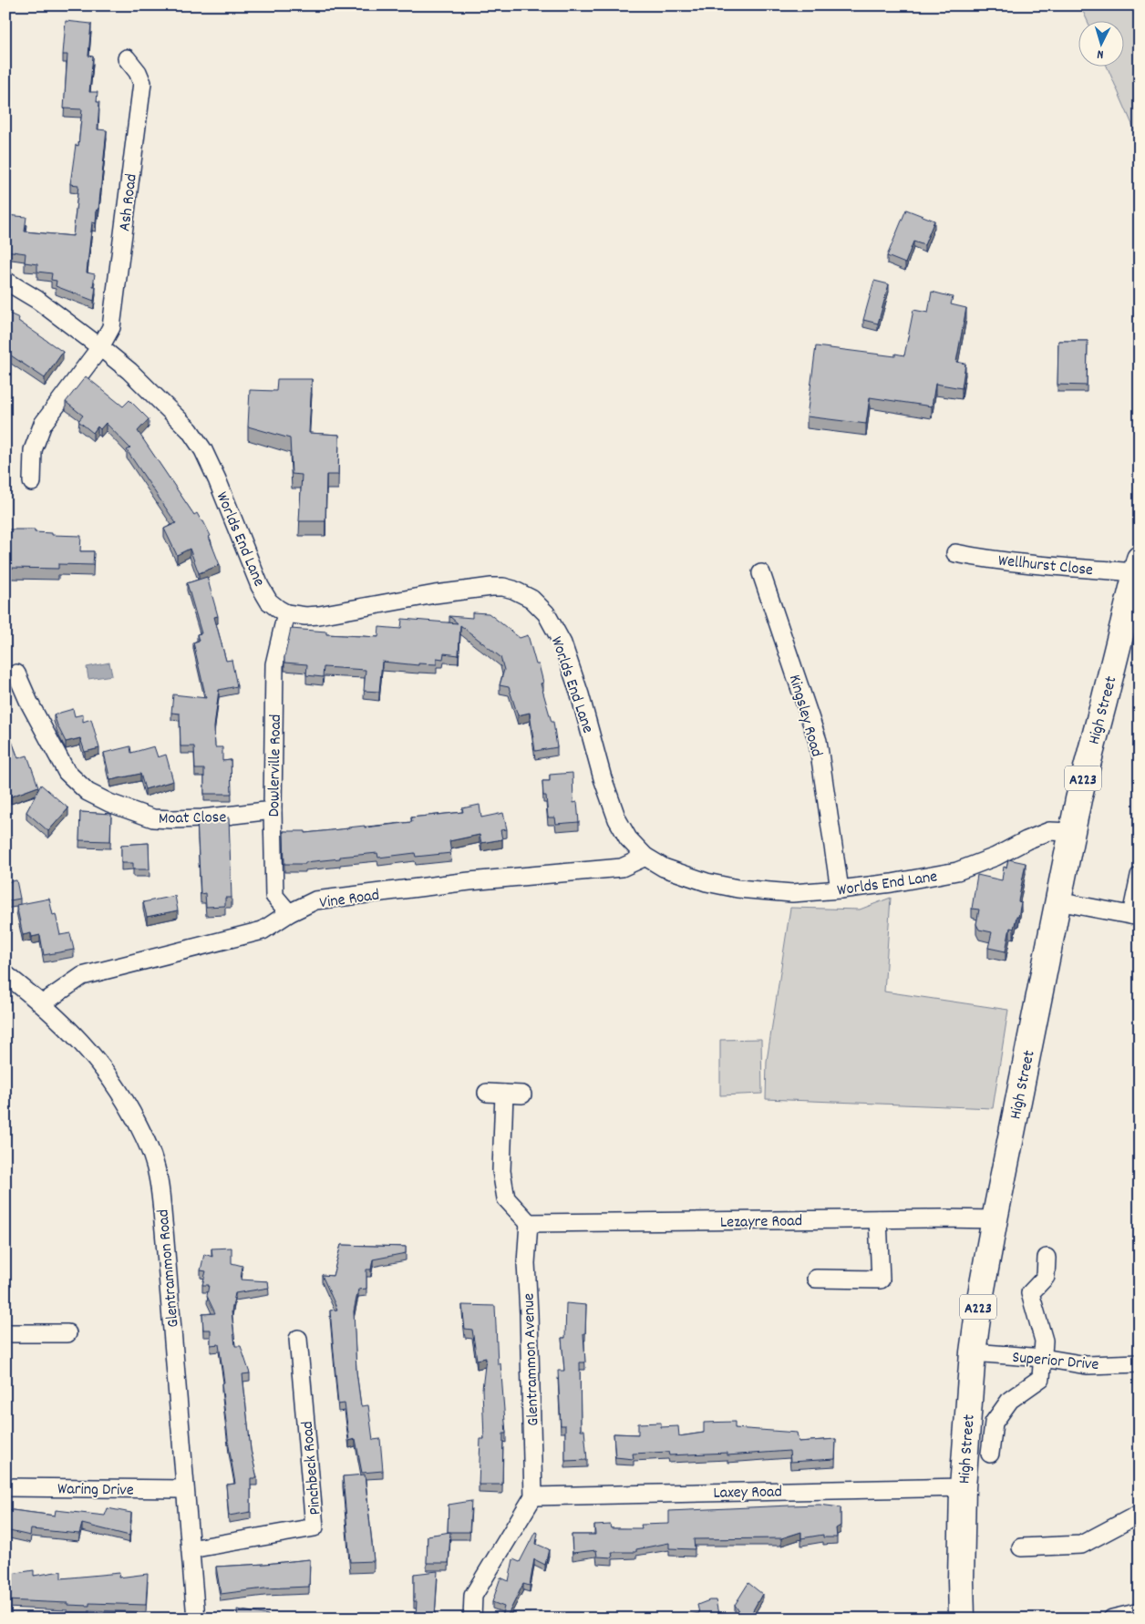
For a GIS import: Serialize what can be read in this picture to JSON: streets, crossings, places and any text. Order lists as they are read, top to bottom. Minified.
{"streets":{"main road":["High Street","A223"],"street":["Ash Road","Worlds End Lane","Wellhurst Close","Kingsley Road","Dowlerville Road","Moat Close","Vine Road","Lezayre Road","Glentrammon Road","Glentrammon Avenue","Superior Drive","Pinchbeck Road","Waring Drive","Laxey Road"]},"crossings":[["Ash Road","Worlds End Lane"],["Worlds End Lane","High Street"],["Worlds End Lane","Kingsley Road"],["Worlds End Lane","Dowlerville Road"],["Worlds End Lane","Vine Road"],["Wellhurst Close","High Street"],["High Street","Lezayre Road"],["High Street","Superior Drive"],["High Street","Laxey Road"],["Dowlerville Road","Moat Close"],["Dowlerville Road","Vine Road"],["Vine Road","Glentrammon Road"],["Lezayre Road","Glentrammon Avenue"],["Glentrammon Road","Pinchbeck Road"],["Glentrammon Road","Waring Drive"],["Glentrammon Avenue","Laxey Road"]],"north":"bottom"}
